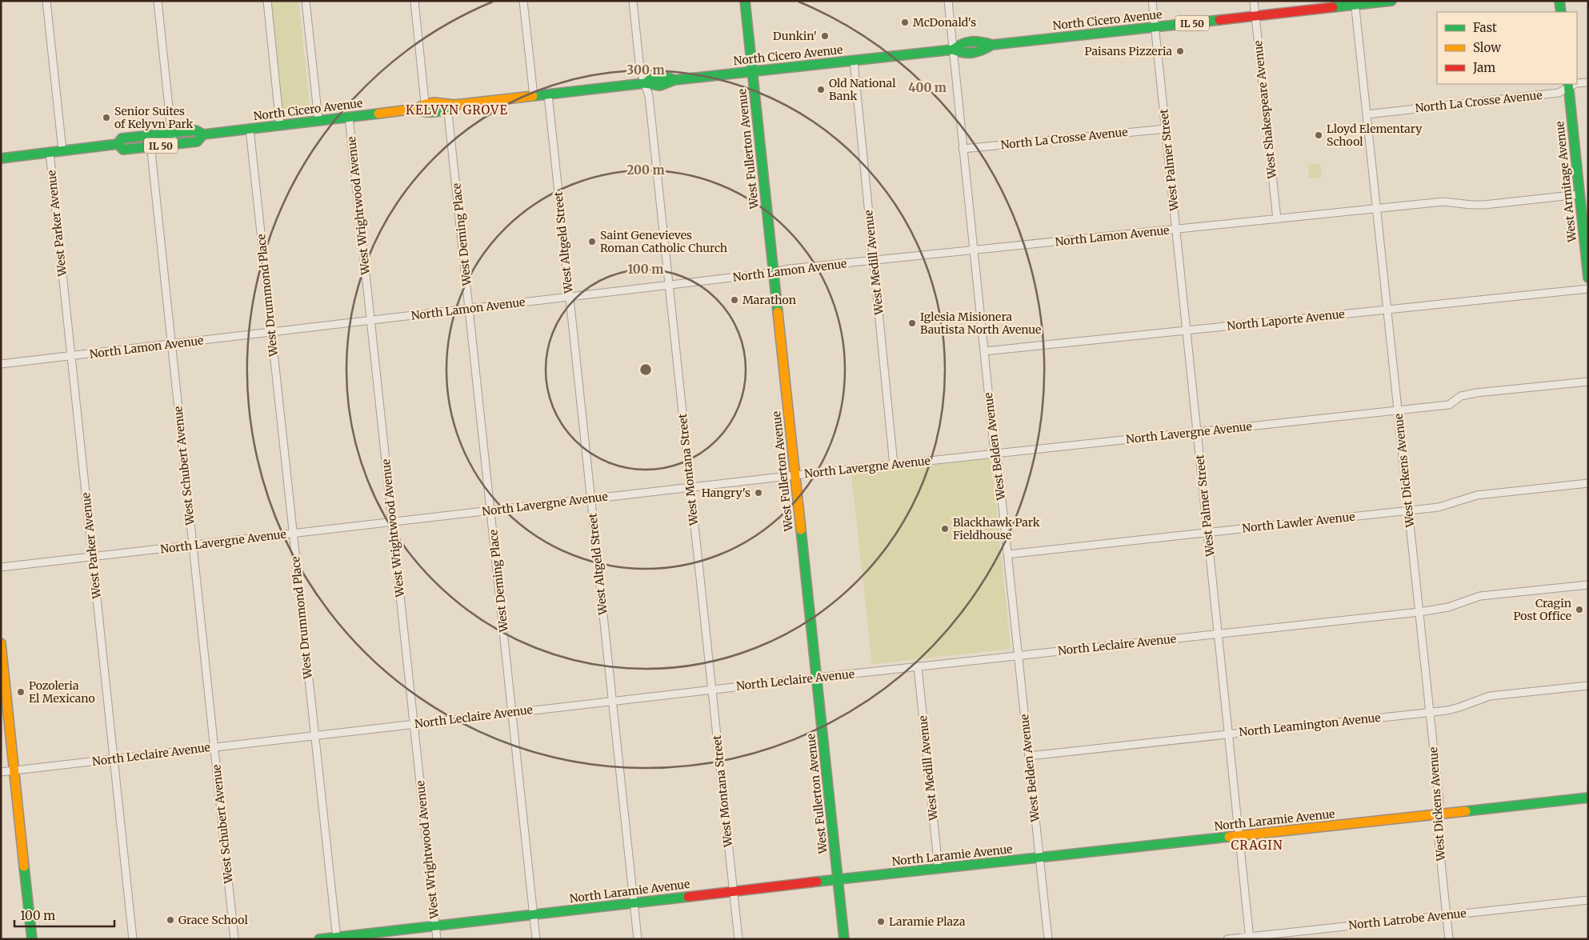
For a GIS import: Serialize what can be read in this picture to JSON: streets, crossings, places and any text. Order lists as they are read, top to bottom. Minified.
{"streets":{"main road":["North Cicero Avenue","IL 50","West Fullerton Avenue","West Armitage Avenue","North Laramie Avenue"],"street":["North La Crosse Avenue","West Shakespeare Avenue","West Palmer Street","West Wrightwood Avenue","West Parker Avenue","West Deming Place","North Lamon Avenue","West Altgeld Street","West Medill Avenue","West Drummond Place","North Laporte Avenue","North Lavergne Avenue","West Belden Avenue","West Schubert Avenue","West Montana Street","West Dickens Avenue","North Lawler Avenue","North Leclaire Avenue","North Leamington Avenue","North Latrobe Avenue"]},"crossings":[["North Cicero Avenue","West Shakespeare Avenue"],["North Cicero Avenue","West Fullerton Avenue"],["North Cicero Avenue","West Palmer Street"],["North Cicero Avenue","West Wrightwood Avenue"],["North Cicero Avenue","West Parker Avenue"],["North Cicero Avenue","West Deming Place"],["North Cicero Avenue","West Altgeld Street"],["North Cicero Avenue","West Medill Avenue"],["North Cicero Avenue","West Drummond Place"],["North Cicero Avenue","West Belden Avenue"],["North Cicero Avenue","West Schubert Avenue"],["North Cicero Avenue","West Montana Street"],["North Cicero Avenue","West Dickens Avenue"],["North La Crosse Avenue","West Palmer Street"],["North La Crosse Avenue","West Armitage Avenue"],["North La Crosse Avenue","West Belden Avenue"],["North La Crosse Avenue","West Dickens Avenue"],["West Shakespeare Avenue","North Lamon Avenue"],["West Fullerton Avenue","North Lamon Avenue"],["West Fullerton Avenue","North Lavergne Avenue"],["West Fullerton Avenue","North Leclaire Avenue"],["West Fullerton Avenue","North Laramie Avenue"],["West Palmer Street","North Lamon Avenue"],["West Palmer Street","North Laporte Avenue"],["West Palmer Street","North Lavergne Avenue"],["West Palmer Street","North Lawler Avenue"],["West Palmer Street","North Leclaire Avenue"],["West Palmer Street","North Leamington Avenue"],["West Palmer Street","North Laramie Avenue"],["West Palmer Street","North Latrobe Avenue"],["West Armitage Avenue","North Lamon Avenue"],["West Wrightwood Avenue","North Lamon Avenue"],["West Wrightwood Avenue","North Lavergne Avenue"],["West Wrightwood Avenue","North Leclaire Avenue"],["West Wrightwood Avenue","North Laramie Avenue"],["West Parker Avenue","North Lamon Avenue"],["West Parker Avenue","North Lavergne Avenue"],["West Parker Avenue","North Leclaire Avenue"],["West Deming Place","North Lamon Avenue"],["West Deming Place","North Lavergne Avenue"],["West Deming Place","North Leclaire Avenue"],["West Deming Place","North Laramie Avenue"],["North Lamon Avenue","West Altgeld Street"],["North Lamon Avenue","West Medill Avenue"],["North Lamon Avenue","West Drummond Place"],["North Lamon Avenue","West Belden Avenue"],["North Lamon Avenue","West Schubert Avenue"],["North Lamon Avenue","West Montana Street"],["North Lamon Avenue","West Dickens Avenue"],["West Altgeld Street","North Lavergne Avenue"],["West Altgeld Street","North Leclaire Avenue"],["West Altgeld Street","North Laramie Avenue"],["West Medill Avenue","North Lavergne Avenue"],["West Medill Avenue","North Leclaire Avenue"],["West Medill Avenue","North Laramie Avenue"],["West Drummond Place","North Lavergne Avenue"],["West Drummond Place","North Leclaire Avenue"],["West Drummond Place","North Laramie Avenue"],["North Laporte Avenue","West Belden Avenue"],["North Laporte Avenue","West Dickens Avenue"],["North Lavergne Avenue","West Belden Avenue"],["North Lavergne Avenue","West Schubert Avenue"],["North Lavergne Avenue","West Montana Street"],["North Lavergne Avenue","West Dickens Avenue"],["West Belden Avenue","North Lawler Avenue"],["West Belden Avenue","North Leclaire Avenue"],["West Belden Avenue","North Leamington Avenue"],["West Belden Avenue","North Laramie Avenue"],["West Schubert Avenue","North Leclaire Avenue"],["West Montana Street","North Leclaire Avenue"],["West Montana Street","North Laramie Avenue"],["West Dickens Avenue","North Lawler Avenue"],["West Dickens Avenue","North Leclaire Avenue"],["West Dickens Avenue","North Leamington Avenue"],["West Dickens Avenue","North Laramie Avenue"],["West Dickens Avenue","North Latrobe Avenue"]],"districts":["KELVYN GROVE","CRAGIN"],"places":["McDonald's","Dunkin'","Paisans Pizzeria","Old National Bank","Senior Suites of Kelyvn Park","Lloyd Elementary School","Saint Genevieves Roman Catholic Church","Marathon","Iglesia Misionera Bautista North Avenue","Hangry's","Blackhawk Park Fieldhouse","Cragin Post Office","Pozoleria El Mexicano","Grace School","Laramie Plaza"],"legend":["Fast","Slow","Jam"],"scale_bar":"100 m","rings":["300 m","400 m","200 m","100 m"]}
